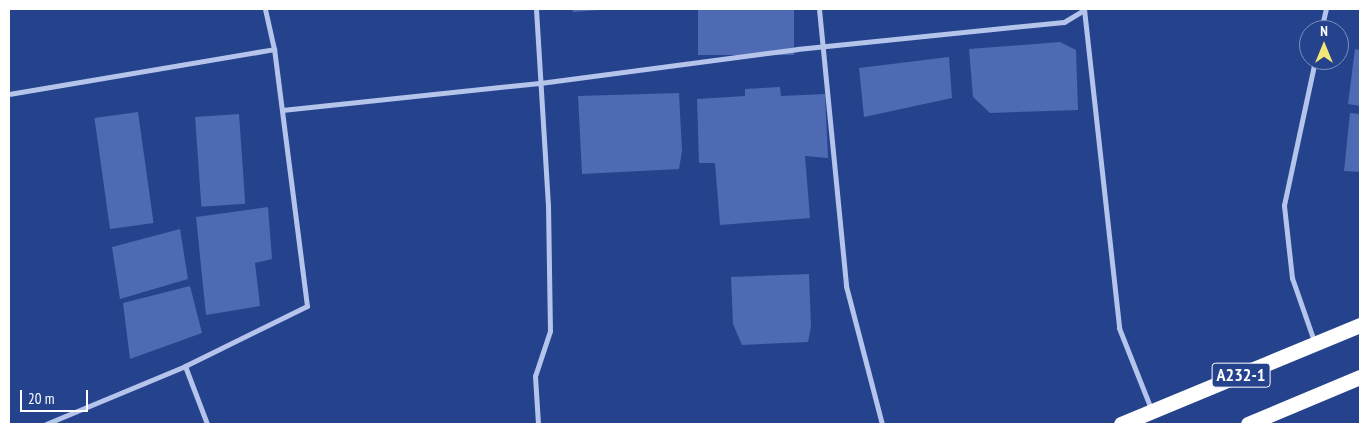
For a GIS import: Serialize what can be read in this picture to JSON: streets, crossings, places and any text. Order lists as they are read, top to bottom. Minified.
{"streets":{"highway":["A232-1"]},"scale_bar":"20 m","north":"top"}
